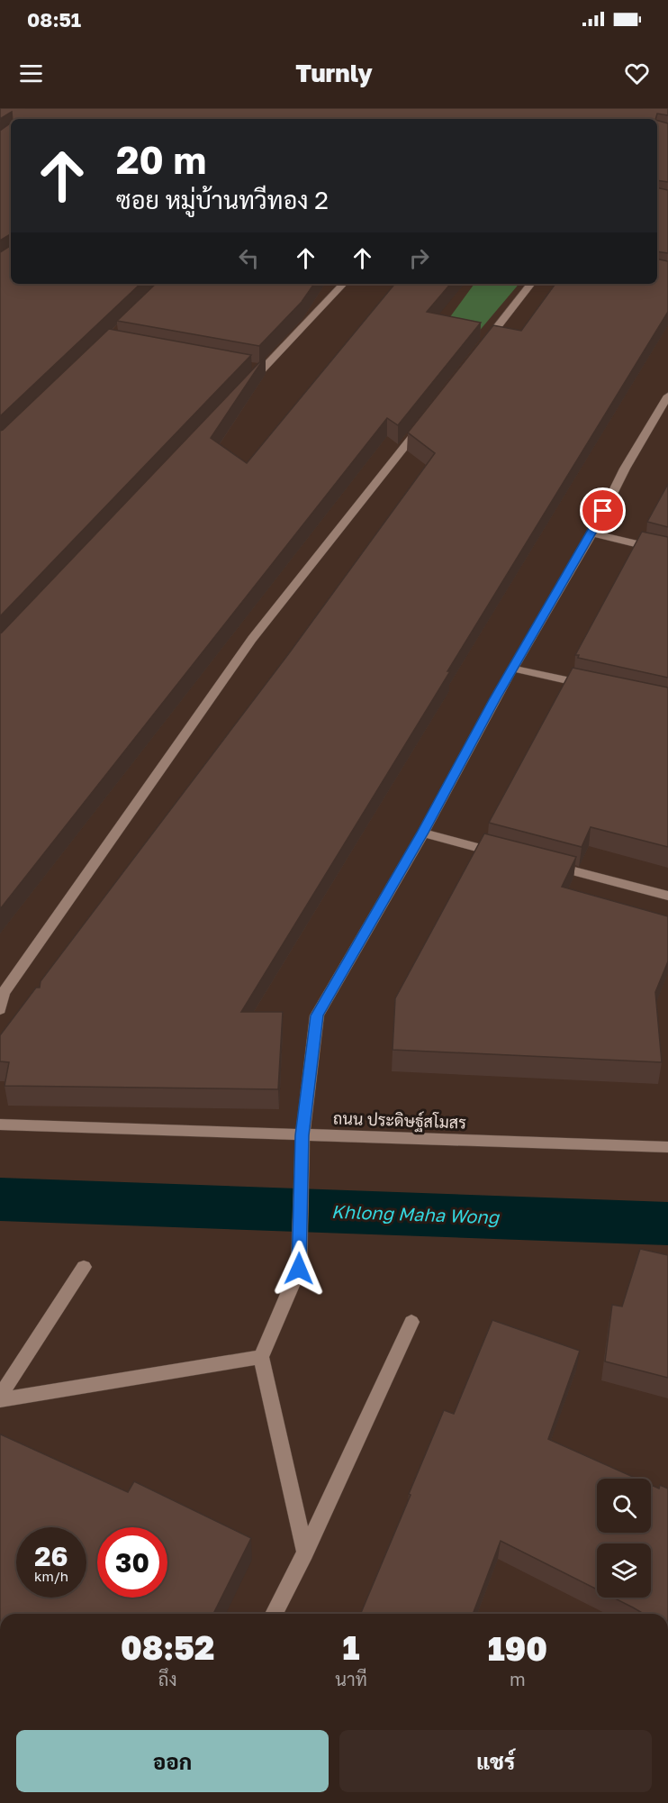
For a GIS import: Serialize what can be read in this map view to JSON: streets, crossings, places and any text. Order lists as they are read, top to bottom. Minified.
{"streets":{"street":["ถนน ประดิษฐ์สโมสร"]},"water":["Khlong Maha Wong"],"page":{"status":"08:51","header":"Turnly","turn":["20 m","ซอย หมู่บ้านทวีทอง 2"],"speed":"26 km/h","limit":"30","eta":["08:52","ถึง","1","นาที","190","m"],"buttons":["ออก","แชร์"]}}
